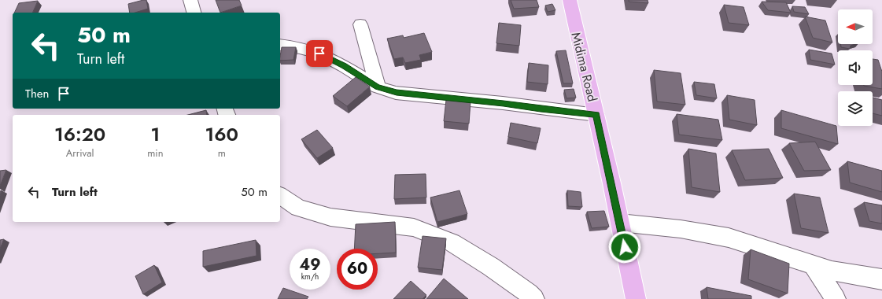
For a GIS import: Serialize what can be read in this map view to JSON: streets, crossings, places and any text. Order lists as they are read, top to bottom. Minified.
{"streets":{"main road":["Midima Road"]},"north":"left","page":{"turn":["50 m","Turn left"],"then":"Then","eta":["16:20","Arrival","1","min","160","m"],"list":[{"name":"Turn left","value":"50 m"}],"speed":"49 km/h","limit":"60"}}
